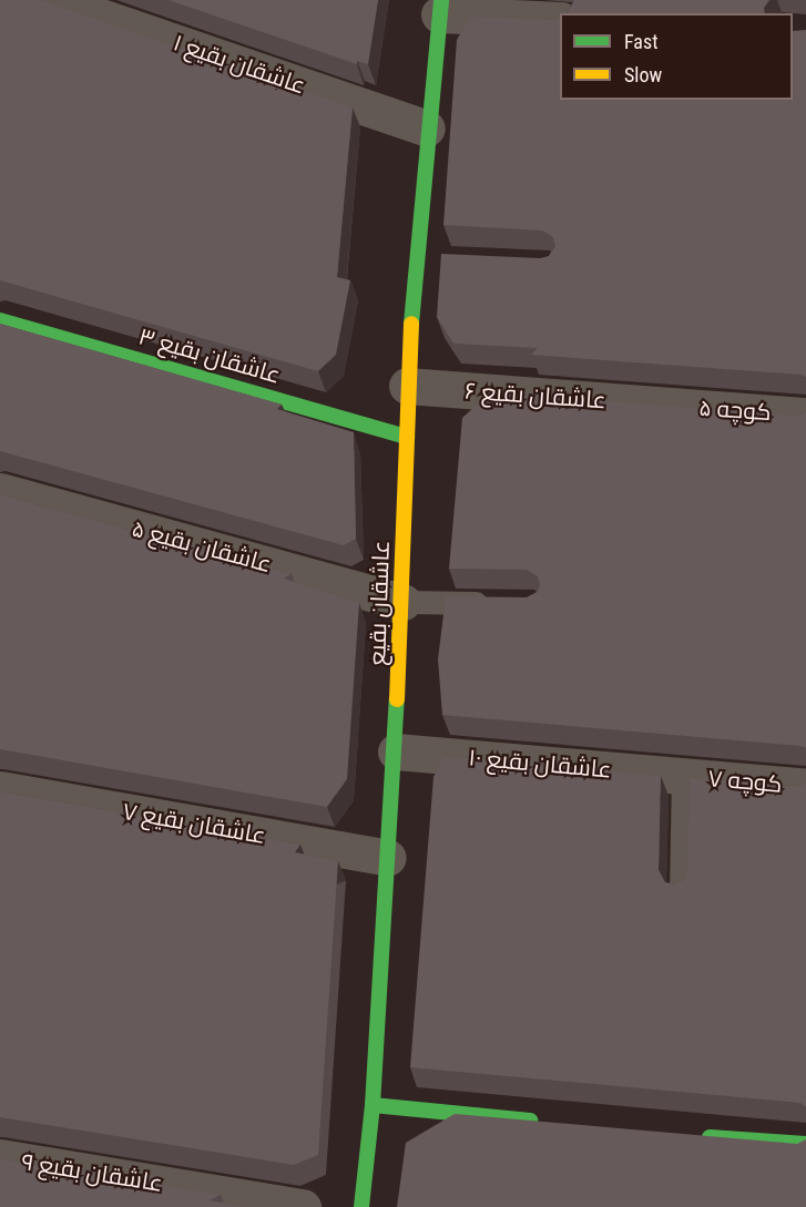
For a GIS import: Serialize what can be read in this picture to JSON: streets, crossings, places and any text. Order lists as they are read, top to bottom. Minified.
{"streets":{"street":["عاشقان بقیع ۱","عاشقان بقیع ۳","عاشقان بقیع ۶","کوچه ۵","عاشقان بقیع ۵","عاشقان بقیع","عاشقان بقیع ۱۰","کوچه ۷","عاشقان بقیع ۷","عاشقان بقیع ۹"]},"crossings":[["عاشقان بقیع ۱","عاشقان بقیع"],["عاشقان بقیع ۳","عاشقان بقیع"],["عاشقان بقیع ۶","کوچه ۵"],["عاشقان بقیع ۶","عاشقان بقیع"],["عاشقان بقیع ۵","عاشقان بقیع"],["عاشقان بقیع","عاشقان بقیع ۱۰"],["عاشقان بقیع","عاشقان بقیع ۷"],["عاشقان بقیع ۱۰","کوچه ۷"]],"legend":["Fast","Slow"]}
